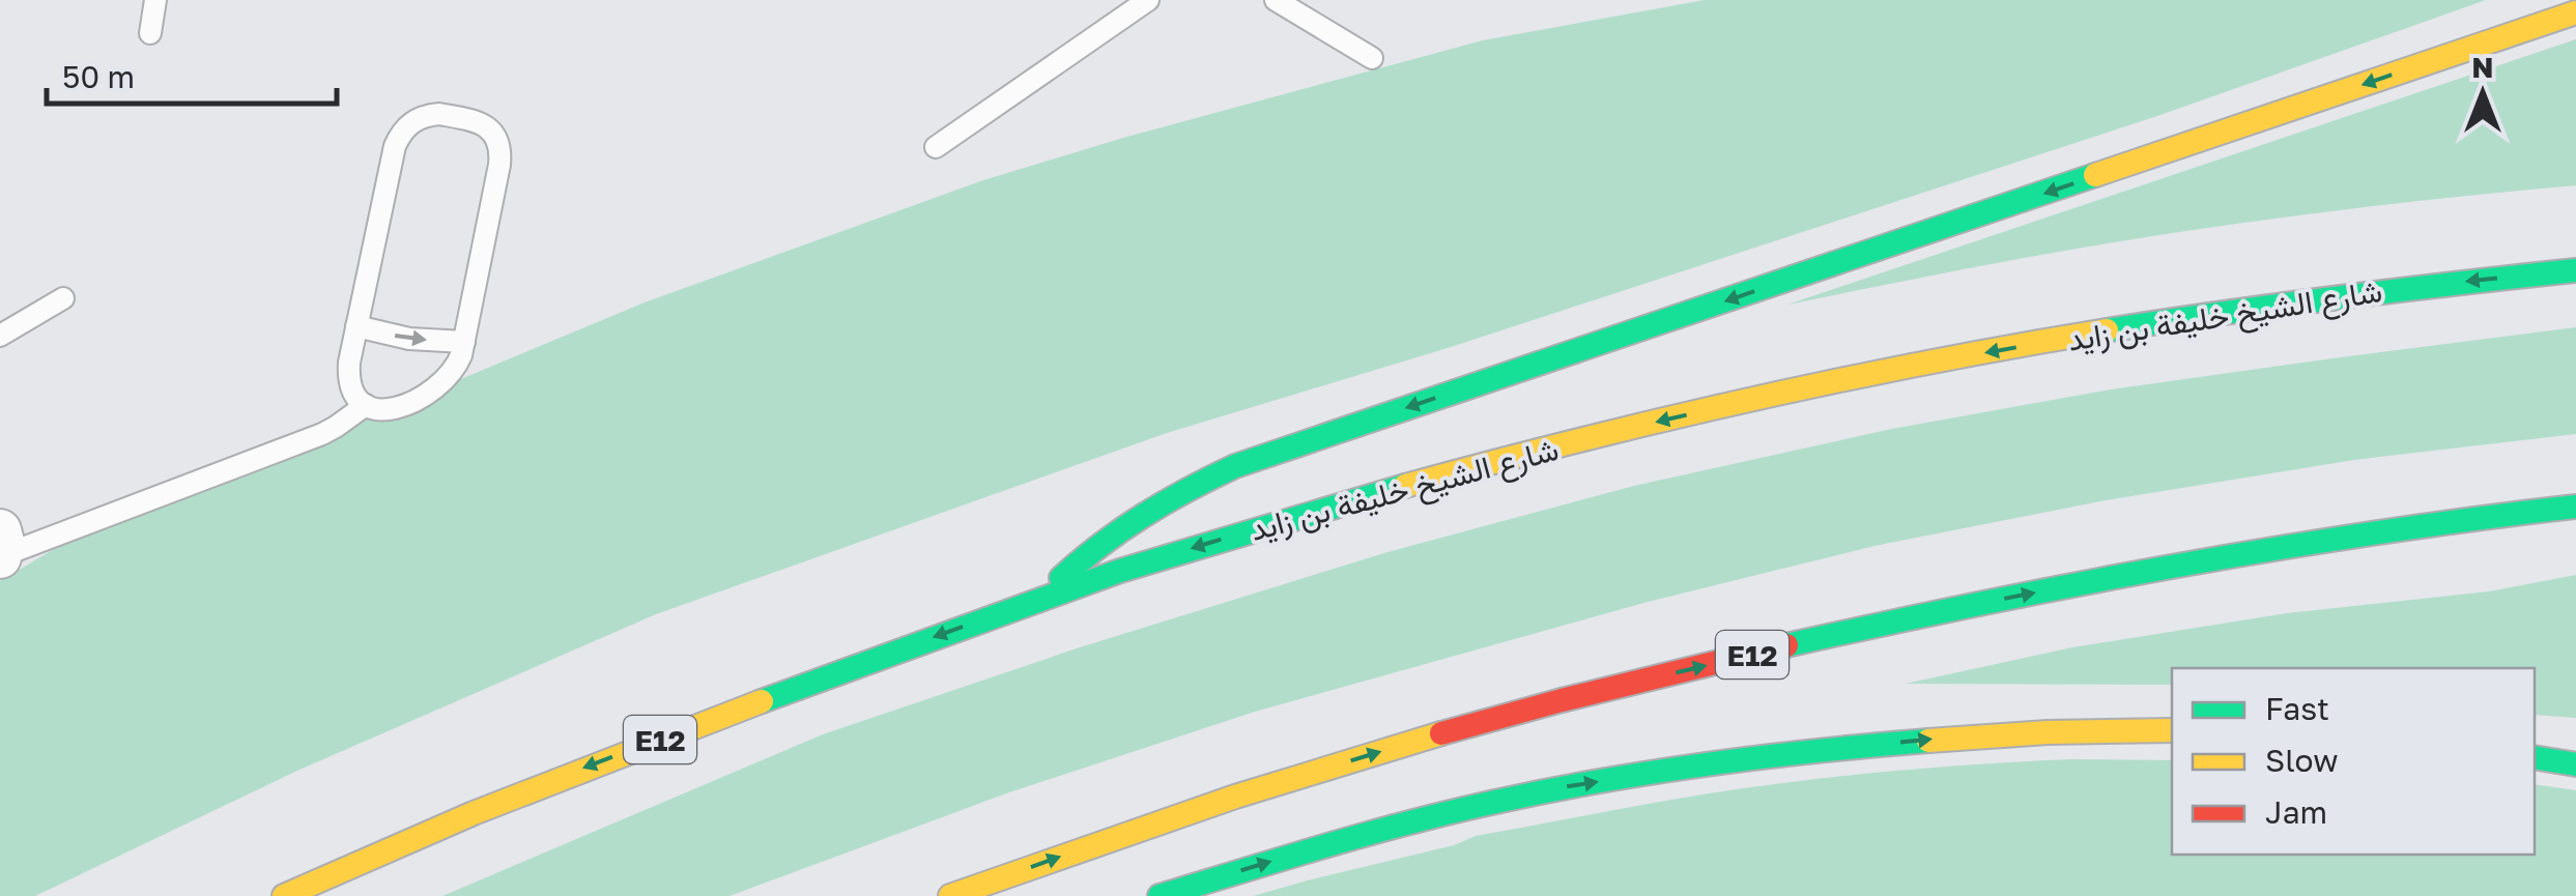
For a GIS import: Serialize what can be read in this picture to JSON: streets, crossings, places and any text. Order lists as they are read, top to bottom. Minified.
{"streets":{"highway":["شارع الشيخ خليفة بن زايد","E12"]},"legend":["Fast","Slow","Jam"],"scale_bar":"50 m","north":"top"}
